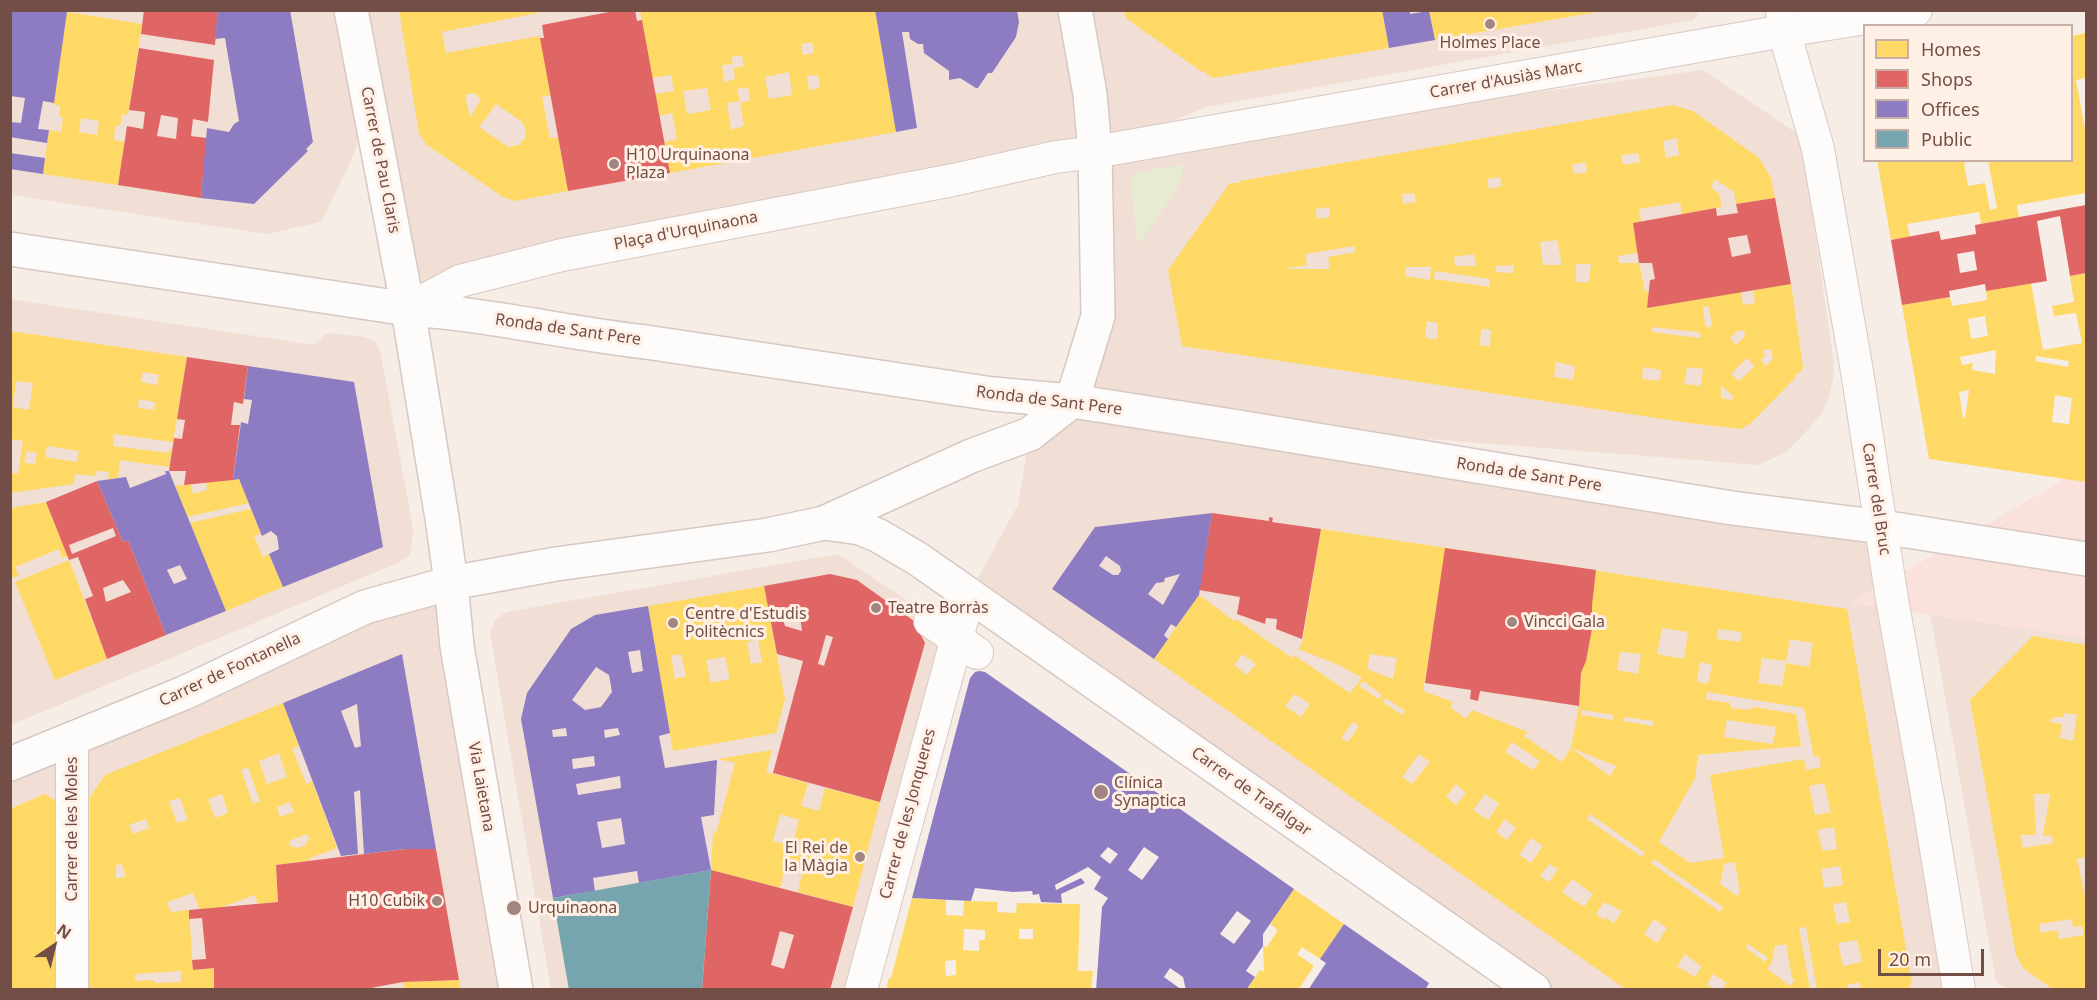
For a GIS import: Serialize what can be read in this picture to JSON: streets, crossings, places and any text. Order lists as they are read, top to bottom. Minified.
{"streets":{"main road":["Carrer de Pau Claris","Ronda de Sant Pere","Carrer de Fontanella","Via Laietana","Carrer de Trafalgar"],"street":["Carrer d'Ausiàs Marc","Plaça d'Urquinaona","Carrer del Bruc","Carrer de les Jonqueres","Carrer de les Moles"]},"crossings":[["Carrer d'Ausiàs Marc","Plaça d'Urquinaona"],["Carrer d'Ausiàs Marc","Carrer del Bruc"],["Carrer de Pau Claris","Plaça d'Urquinaona"],["Carrer de Pau Claris","Ronda de Sant Pere"],["Plaça d'Urquinaona","Ronda de Sant Pere"],["Ronda de Sant Pere","Carrer del Bruc"],["Carrer de Fontanella","Via Laietana"],["Carrer de Fontanella","Carrer de les Moles"],["Carrer de Trafalgar","Carrer de les Jonqueres"]],"places":["Holmes Place","H10 Urquinaona Plaza","Teatre Borràs","Vincci Gala","Centre d'Estudis Politècnics","Clínica Synaptica","El Rei de la Màgia","H10 Cubik","Urquinaona"],"legend":["Homes","Shops","Offices","Public"],"scale_bar":"20 m","north":"top right"}
